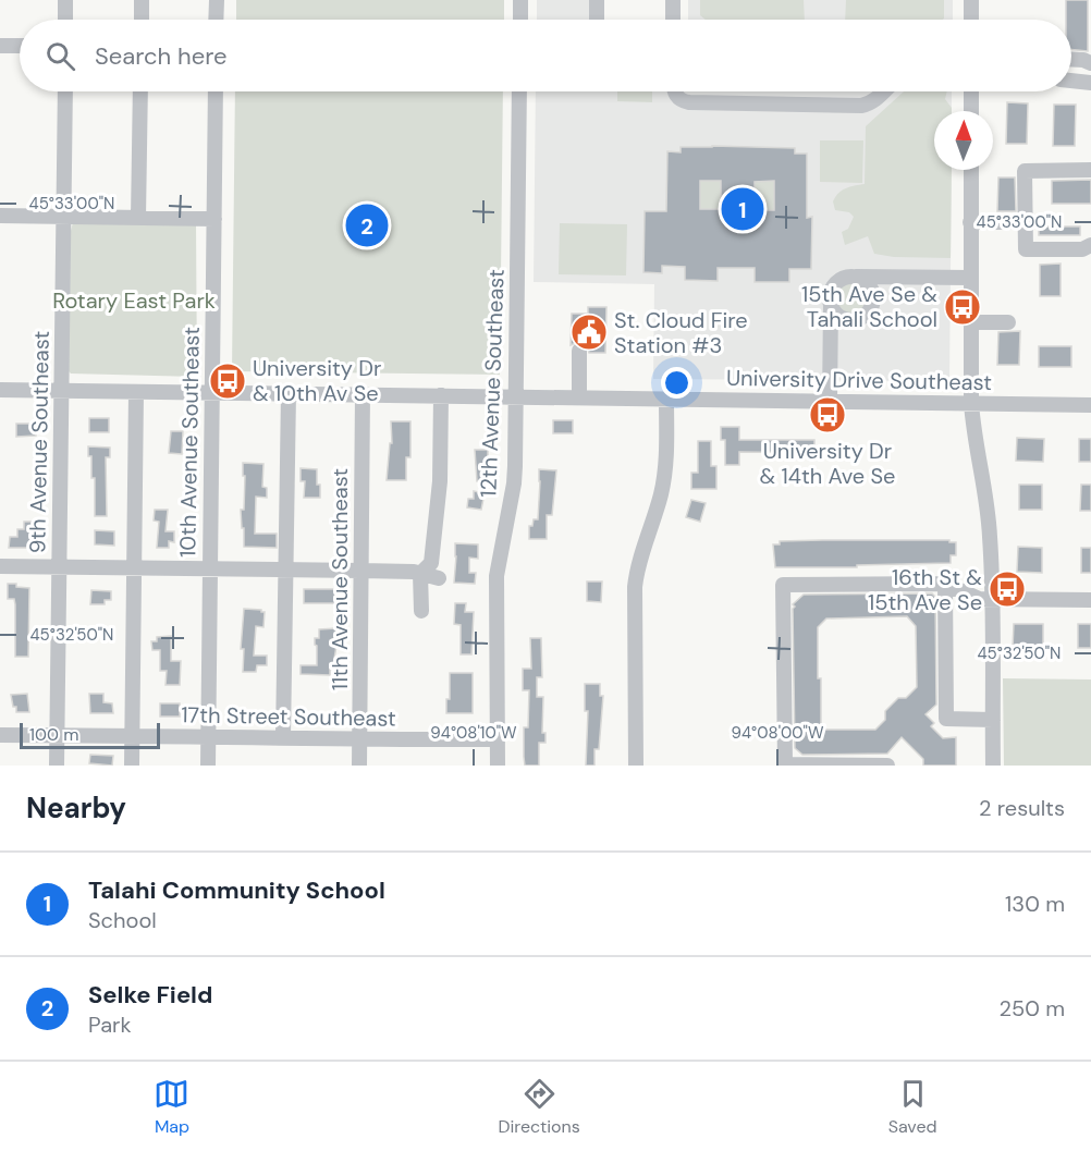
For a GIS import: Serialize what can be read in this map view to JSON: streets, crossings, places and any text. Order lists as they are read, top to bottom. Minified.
{"streets":{"street":["University Drive Southeast","12th Avenue Southeast","9th Avenue Southeast","10th Avenue Southeast","11th Avenue Southeast","17th Street Southeast"]},"crossings":[["University Drive Southeast","12th Avenue Southeast"],["University Drive Southeast","9th Avenue Southeast"],["University Drive Southeast","10th Avenue Southeast"],["University Drive Southeast","11th Avenue Southeast"],["12th Avenue Southeast","17th Street Southeast"],["9th Avenue Southeast","17th Street Southeast"],["10th Avenue Southeast","17th Street Southeast"],["11th Avenue Southeast","17th Street Southeast"]],"parks":["Rotary East Park"],"places":{"bus stop":["15th Ave Se & Tahali School","University Dr & 10th Av Se","University Dr & 14th Ave Se","16th St & 15th Ave Se"],"public building":["St. Cloud Fire Station #3"]},"scale_bar":"100 m","north":"top","page":{"search":"Search here","pins":["1","2"],"scale":"100 m","heading":["Nearby","2 results"],"list":[{"mark":"1","name":"Talahi Community School","note":"School","value":"130 m"},{"mark":"2","name":"Selke Field","note":"Park","value":"250 m"}],"nav":["Map","Directions","Saved"]},"coordinates":["45°33'00\"N","45°32'50\"N","94°08'10\"W","94°08'00\"W"]}
